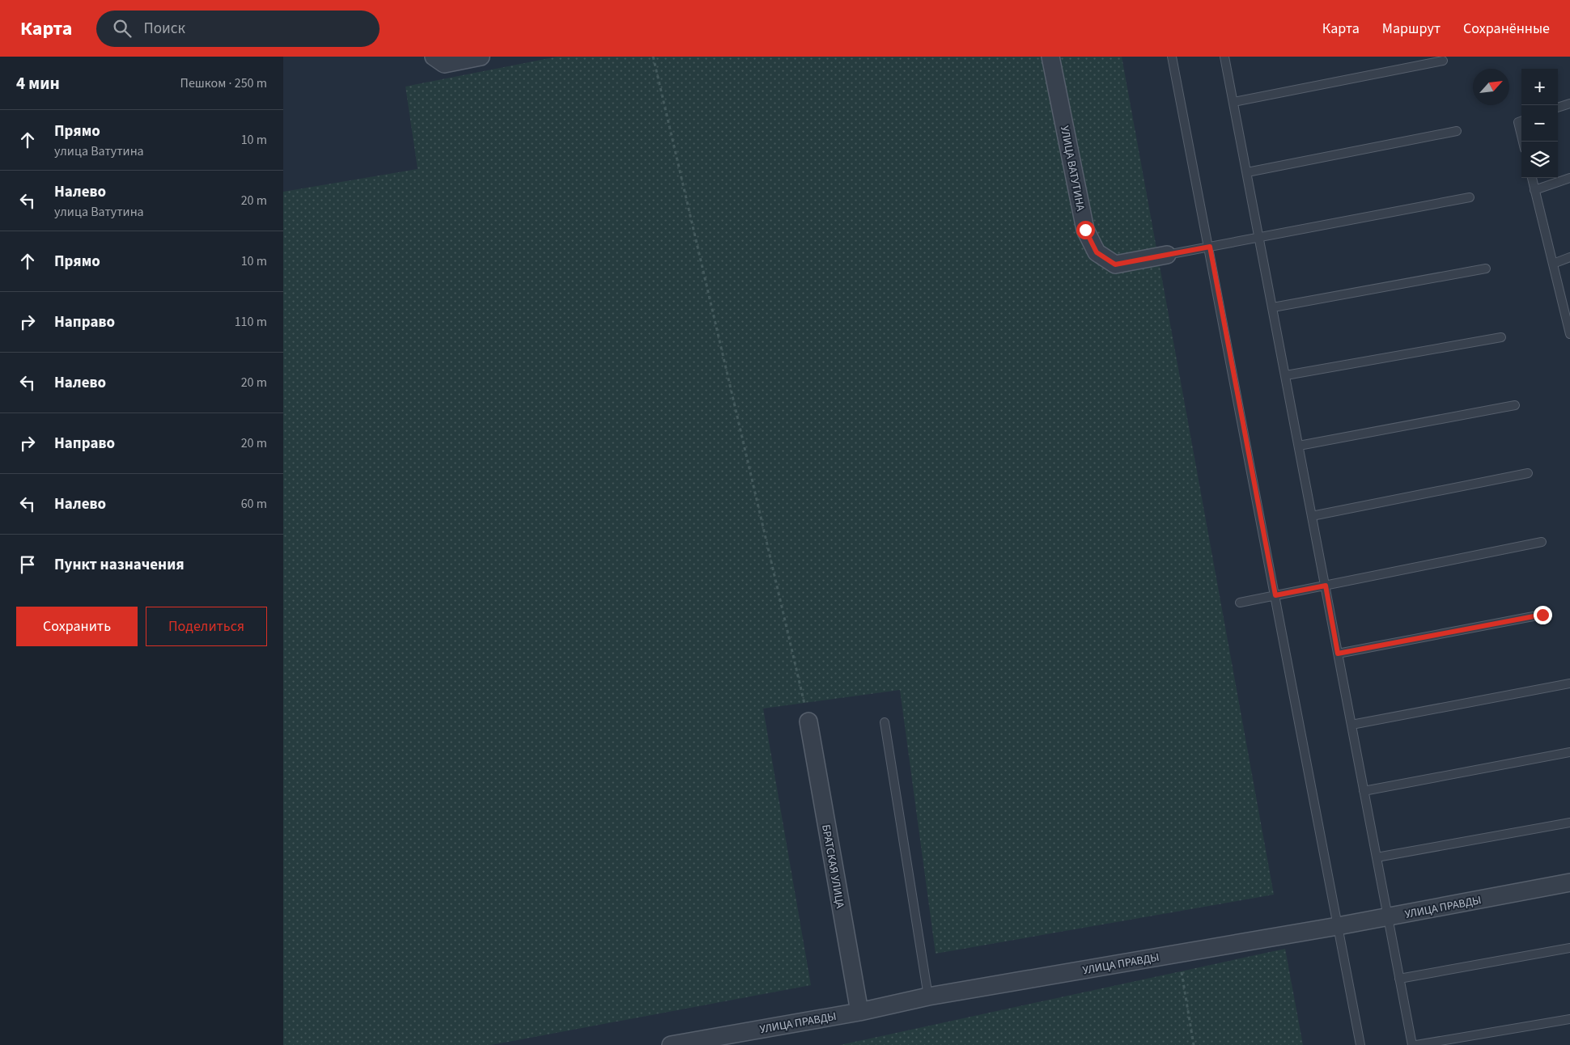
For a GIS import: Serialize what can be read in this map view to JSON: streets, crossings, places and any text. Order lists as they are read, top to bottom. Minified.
{"streets":{"street":["УЛИЦА ВАТУТИНА","БРАТСКАЯ УЛИЦА","УЛИЦА ПРАВДЫ"]},"crossings":[["БРАТСКАЯ УЛИЦА","УЛИЦА ПРАВДЫ"]],"north":"top right","page":{"header":"Карта","search":"Поиск","nav":["Карта","Маршрут","Сохранённые"],"heading":["4 мин","Пешком · 250 m"],"map_buttons":["+","−"],"list":[["Прямо","улица Ватутина","10 m"],["Налево","улица Ватутина","20 m"],["Прямо","10 m"],["Направо","110 m"],["Налево","20 m"],["Направо","20 m"],["Налево","60 m"],"Пункт назначения"],"buttons":["Сохранить","Поделиться"]}}
